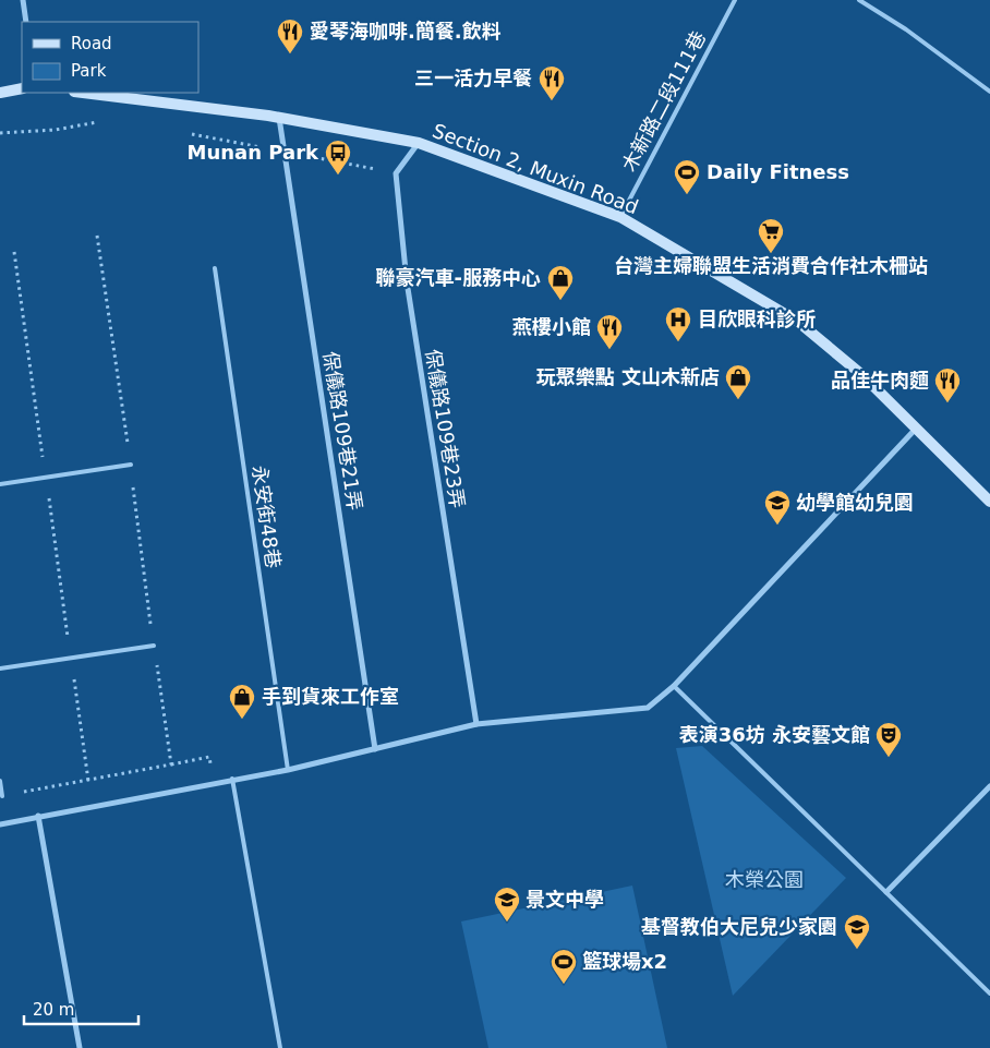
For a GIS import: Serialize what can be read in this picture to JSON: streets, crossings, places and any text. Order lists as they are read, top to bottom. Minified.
{"streets":{"main road":["Section 2, Muxin Road"],"street":["保儀路109巷23弄","保儀路109巷21弄"],"lane":["木新路二段111巷","永安街48巷"]},"crossings":[["木新路二段111巷","Section 2, Muxin Road"],["Section 2, Muxin Road","保儀路109巷21弄"]],"parks":["木榮公園"],"places":{"restaurant":["愛琴海咖啡.簡餐.飲料","三一活力早餐","燕樓小館","品佳牛肉麵"],"bus stop":["Munan Park"],"sports":["Daily Fitness","籃球場x2"],"supermarket":["台灣主婦聯盟生活消費合作社木柵站"],"shop":["聯豪汽車-服務中心","玩聚樂點 文山木新店","手到貨來工作室"],"hospital":["目欣眼科診所"],"school or university":["幼學館幼兒園","景文中學","基督教伯大尼兒少家園"],"theatre":["表演36坊 永安藝文館"]},"legend":["Road","Park"],"scale_bar":"20 m"}
